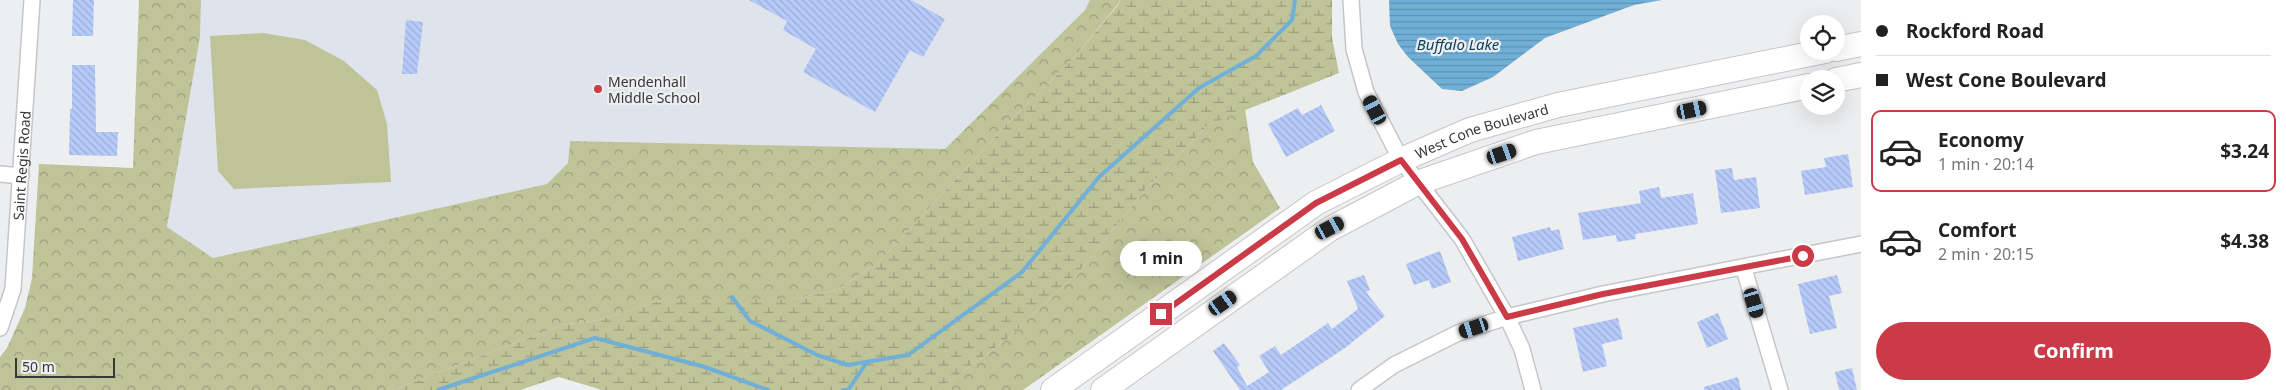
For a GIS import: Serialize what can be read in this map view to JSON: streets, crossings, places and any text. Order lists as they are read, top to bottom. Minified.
{"streets":{"main road":["West Cone Boulevard"],"street":["Saint Regis Road"]},"water":["Buffalo Lake"],"places":["Mendenhall Middle School"],"scale_bar":"50 m","page":{"banner":["Rockford Road","West Cone Boulevard"],"list":[{"name":"Economy","note":"1 min · 20:14","value":"$3.24"},{"name":"Comfort","note":"2 min · 20:15","value":"$4.38"}],"bubble":"1 min","buttons":"Confirm","scale":"50 m"}}
